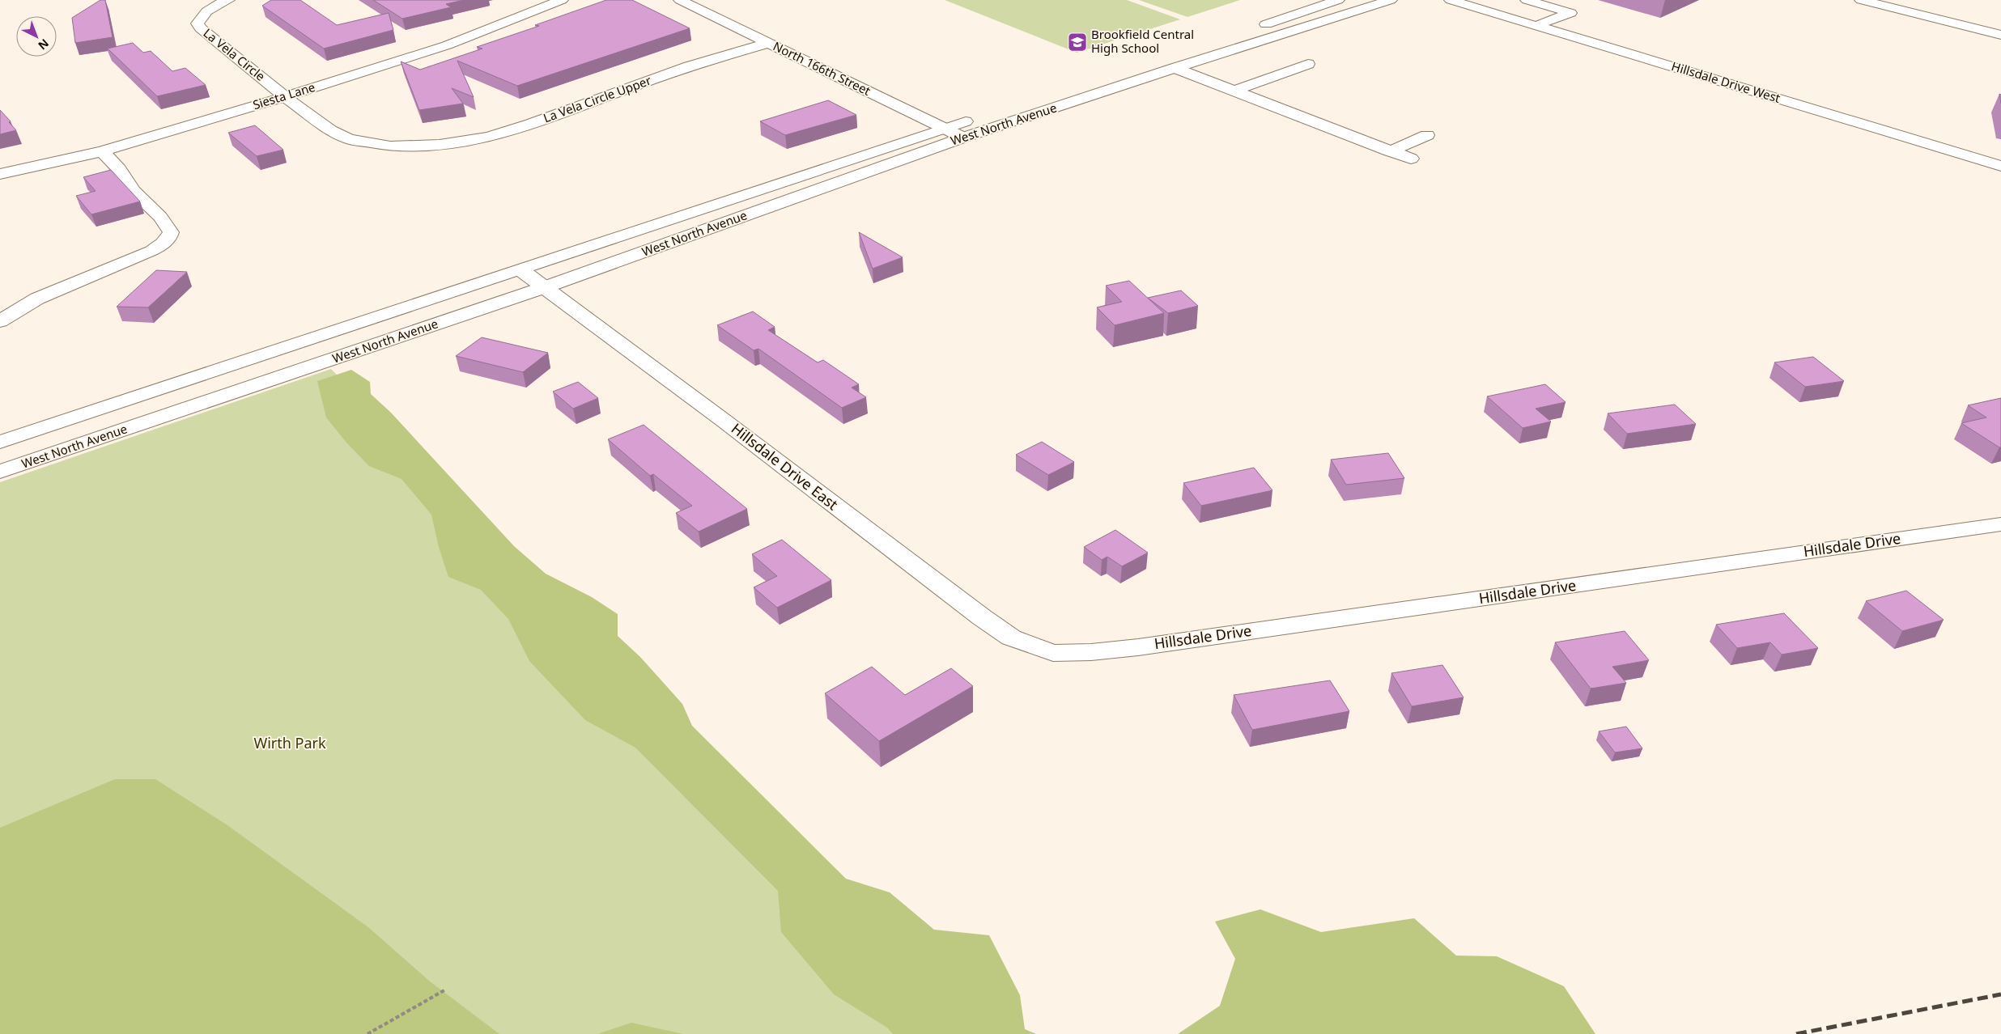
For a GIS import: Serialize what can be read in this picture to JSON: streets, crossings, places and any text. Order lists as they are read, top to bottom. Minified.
{"streets":{"street":["La Vela Circle","North 166th Street","Hillsdale Drive West","Siesta Lane","La Vela Circle Upper","West North Avenue","Hillsdale Drive East","Hillsdale Drive"]},"crossings":[["La Vela Circle","Siesta Lane"],["La Vela Circle","La Vela Circle Upper"],["North 166th Street","La Vela Circle Upper"],["North 166th Street","West North Avenue"],["West North Avenue","Hillsdale Drive East"],["Hillsdale Drive East","Hillsdale Drive"]],"parks":["Wirth Park"],"places":{"school or university":["Brookfield Central High School"]},"north":"bottom right"}
